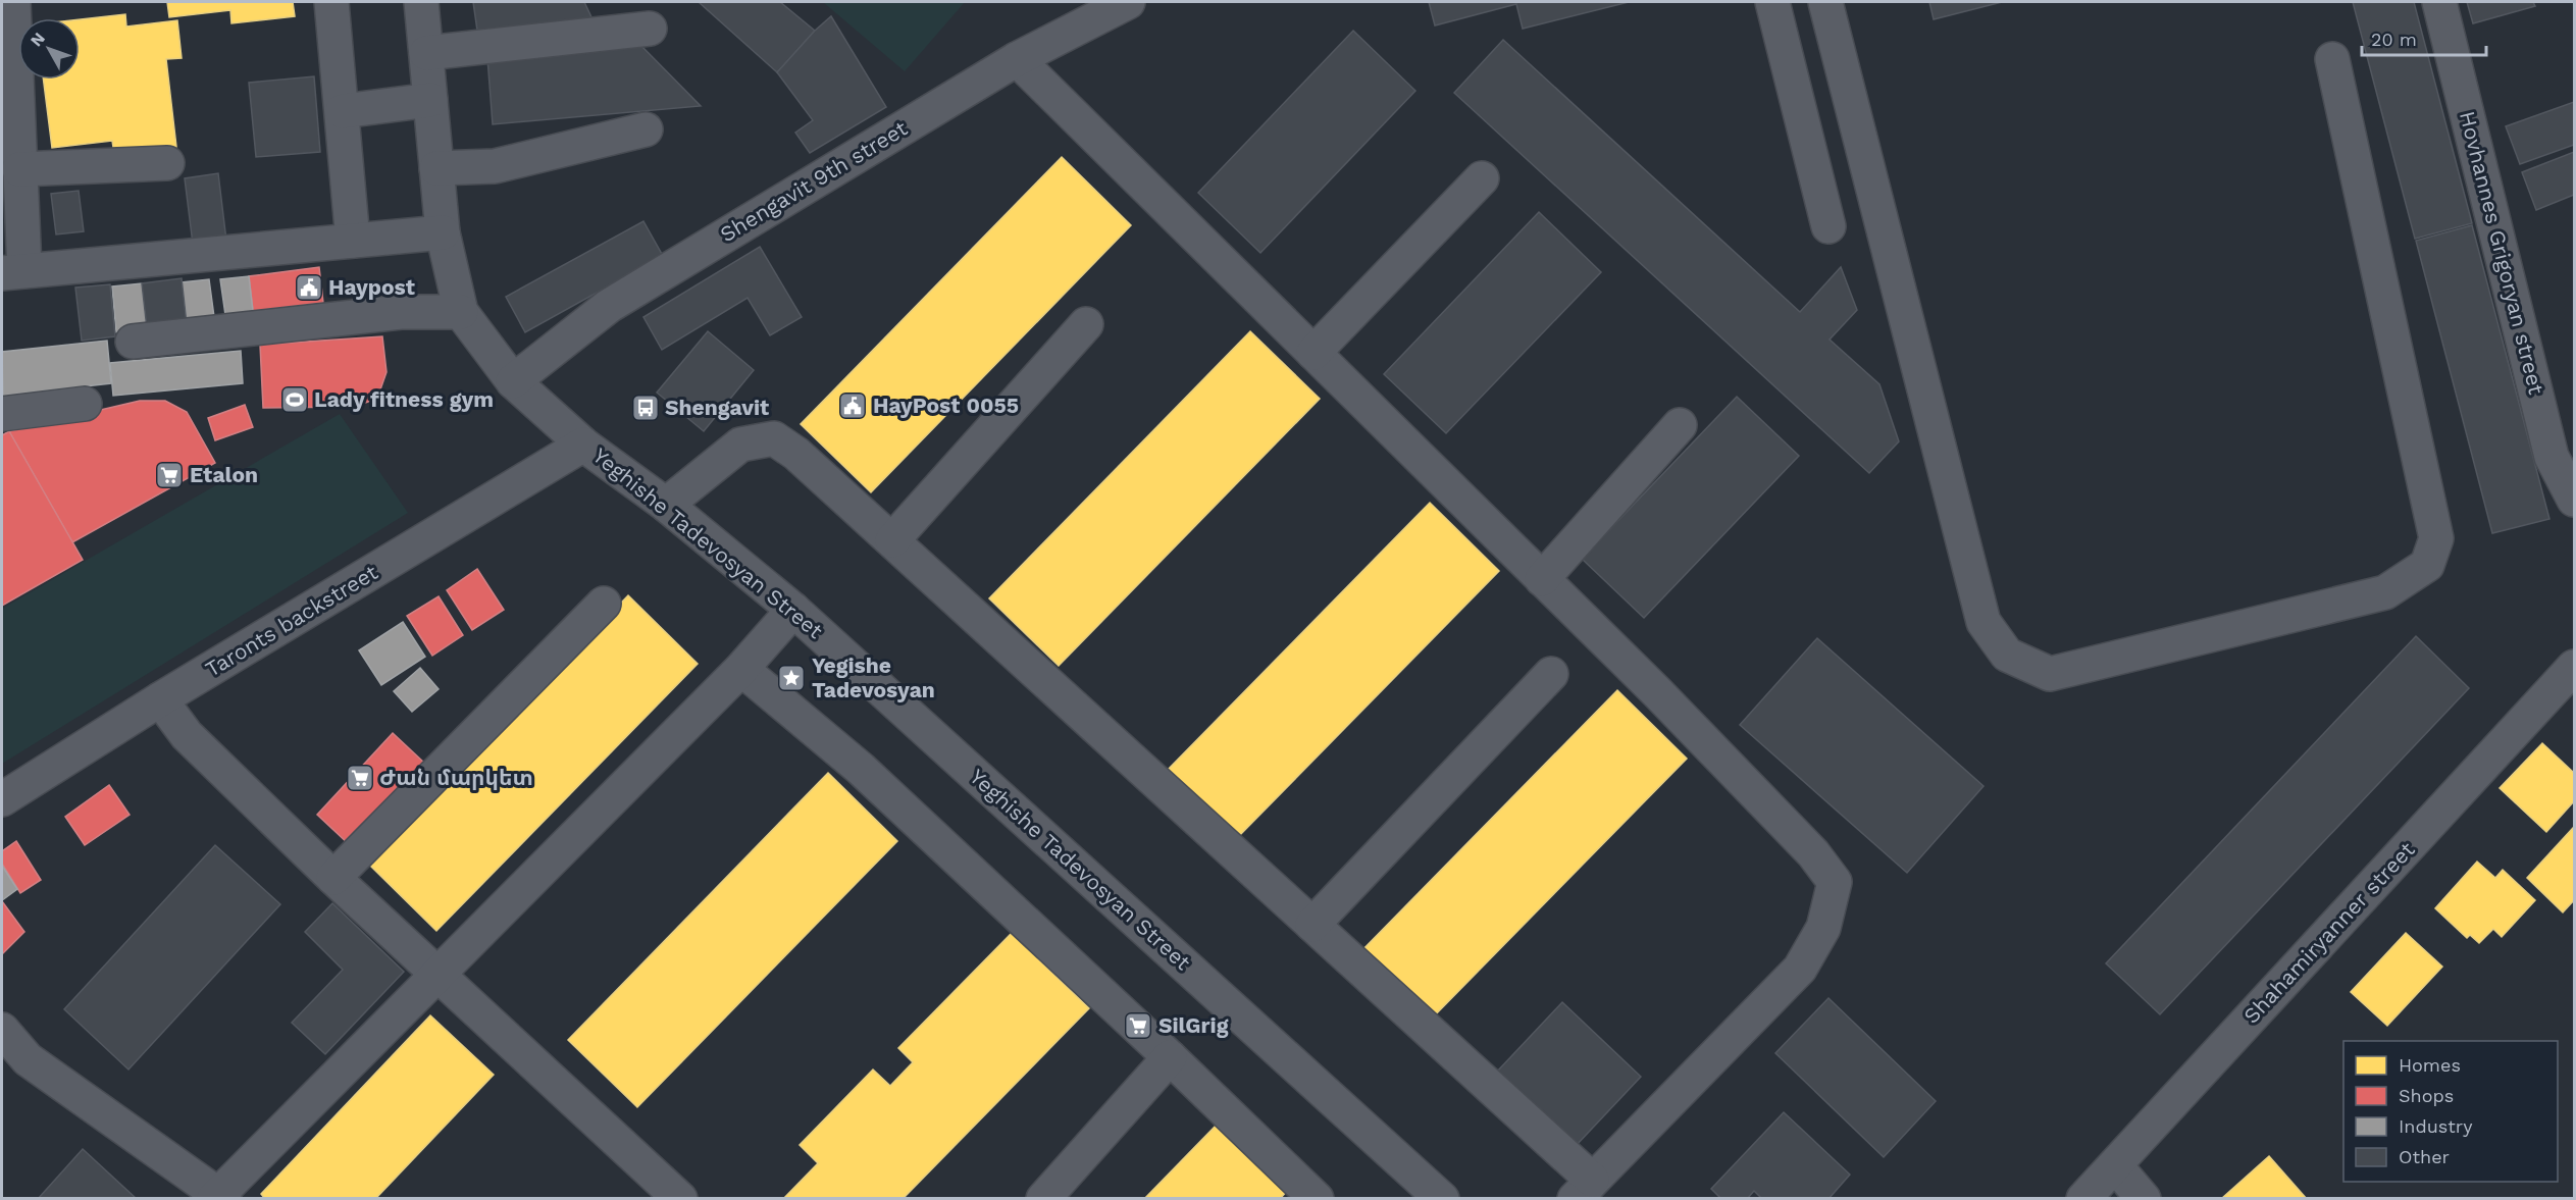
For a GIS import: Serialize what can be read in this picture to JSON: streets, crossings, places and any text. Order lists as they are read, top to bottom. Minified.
{"streets":{"street":["Shengavit 9th street","Hovhannes Grigoryan street","Yeghishe Tadevosyan Street","Taronts backstreet","Shahamiryanner street"]},"crossings":[["Shengavit 9th street","Yeghishe Tadevosyan Street"],["Yeghishe Tadevosyan Street","Taronts backstreet"]],"places":{"public building":["Haypost","HayPost 0055"],"sports":["Lady fitness gym"],"bus stop":["Shengavit"],"supermarket":["Etalon","Ժան մարկետ","SilGrig"],"place":["Yegishe Tadevosyan"]},"legend":["Homes","Shops","Industry","Other"],"scale_bar":"20 m","north":"top left"}
